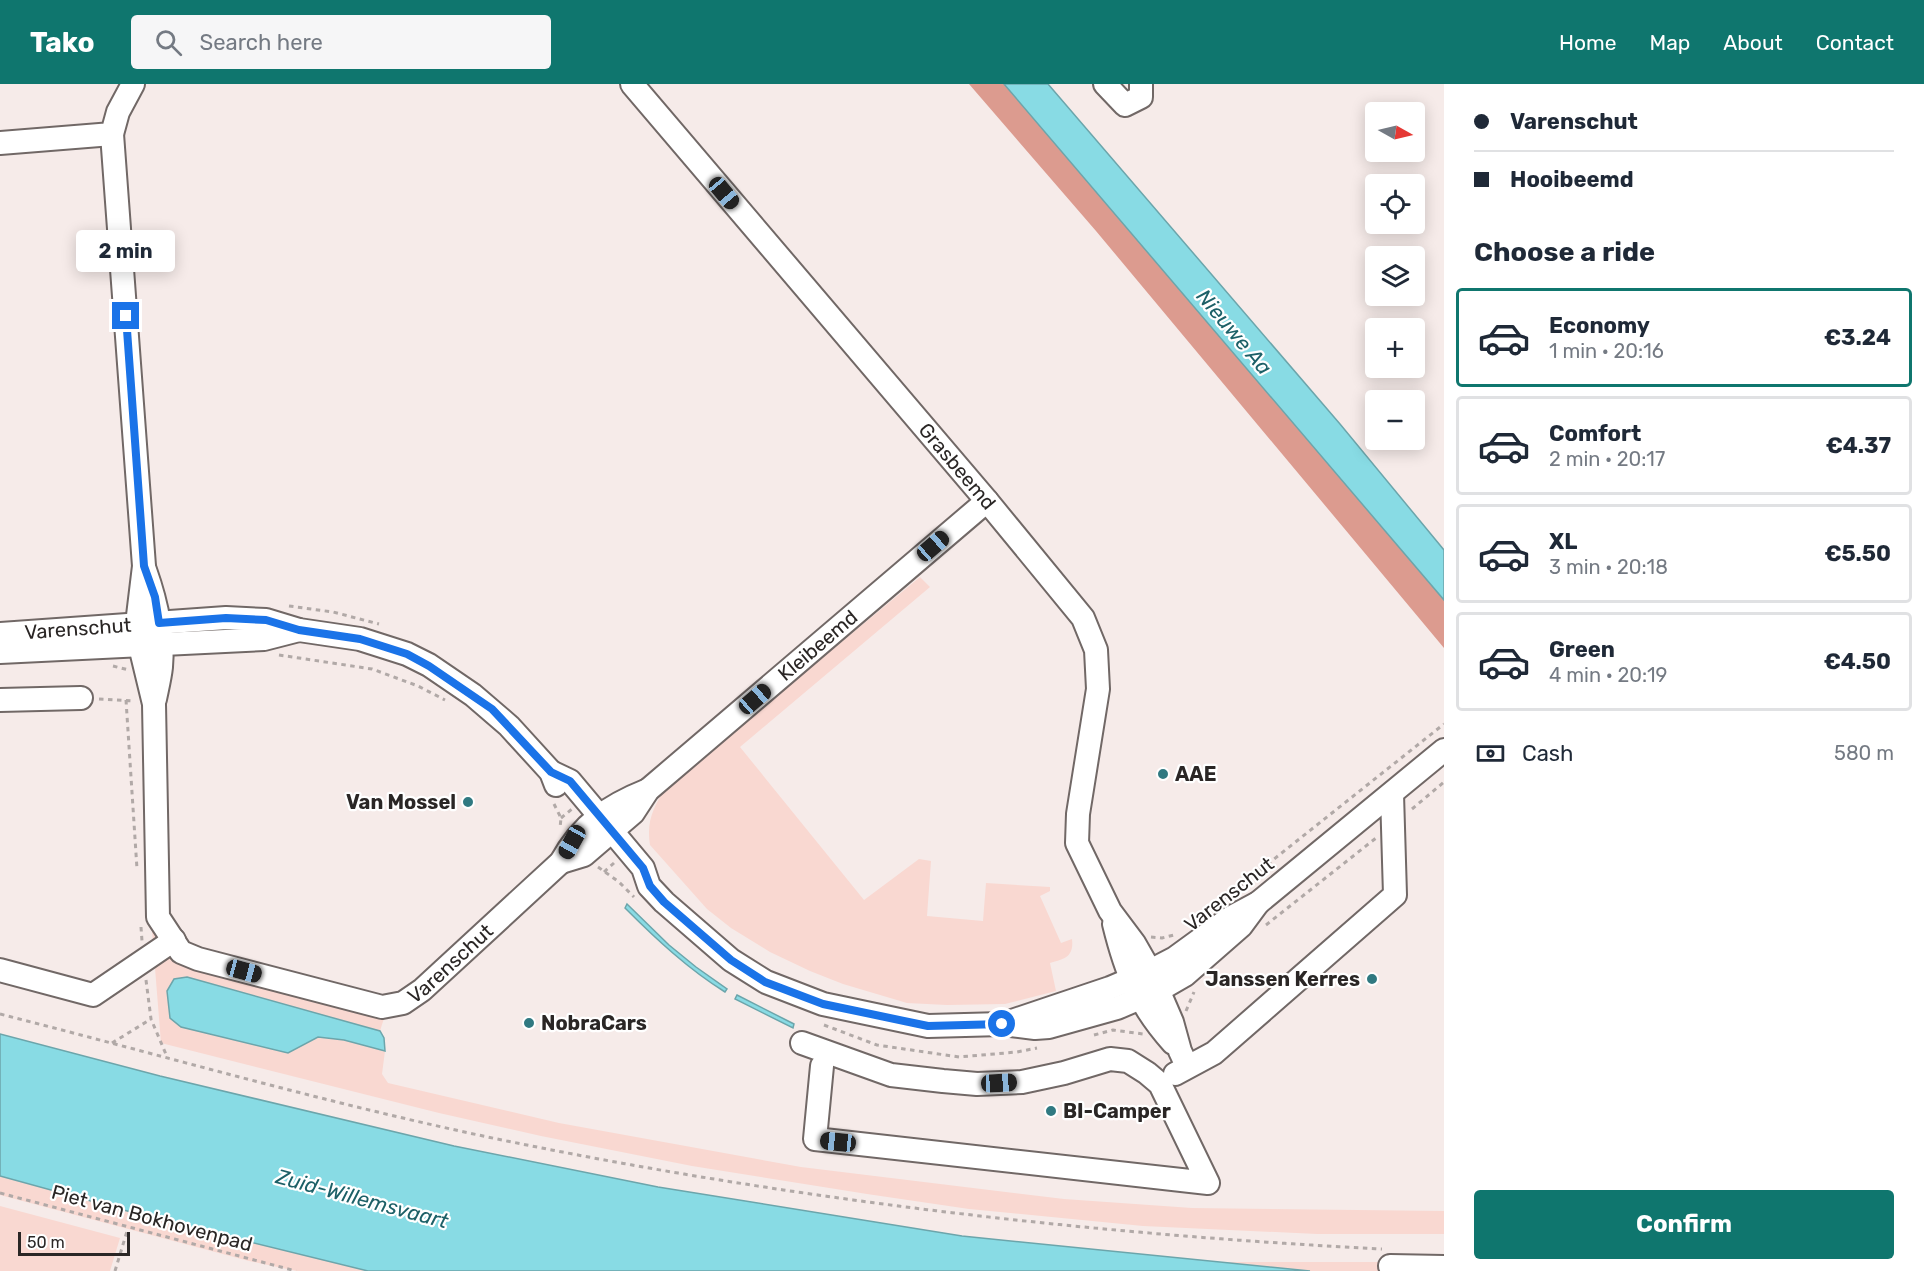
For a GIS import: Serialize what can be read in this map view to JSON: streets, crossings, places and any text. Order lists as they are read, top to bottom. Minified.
{"streets":{"street":["Grasbeemd","Varenschut","Kleibeemd"],"path":["Piet van Bokhovenpad"]},"crossings":[["Grasbeemd","Varenschut"],["Grasbeemd","Kleibeemd"],["Varenschut","Kleibeemd"]],"water":["Nieuwe Aa","Zuid-Willemsvaart"],"places":["AAE","Van Mossel","Janssen Kerres","NobraCars","BI-Camper"],"scale_bar":"50 m","north":"right","page":{"header":"Tako","search":"Search here","nav":["Home","Map","About","Contact"],"banner":["Varenschut","Hooibeemd"],"map_buttons":["+","−"],"heading":"Choose a ride","bubble":"2 min","list":[{"name":"Economy","note":"1 min · 20:16","value":"€3.24"},{"name":"Comfort","note":"2 min · 20:17","value":"€4.37"},{"name":"XL","note":"3 min · 20:18","value":"€5.50"},{"name":"Green","note":"4 min · 20:19","value":"€4.50"}],"pay":["Cash","580 m"],"buttons":"Confirm","scale":"50 m"}}
